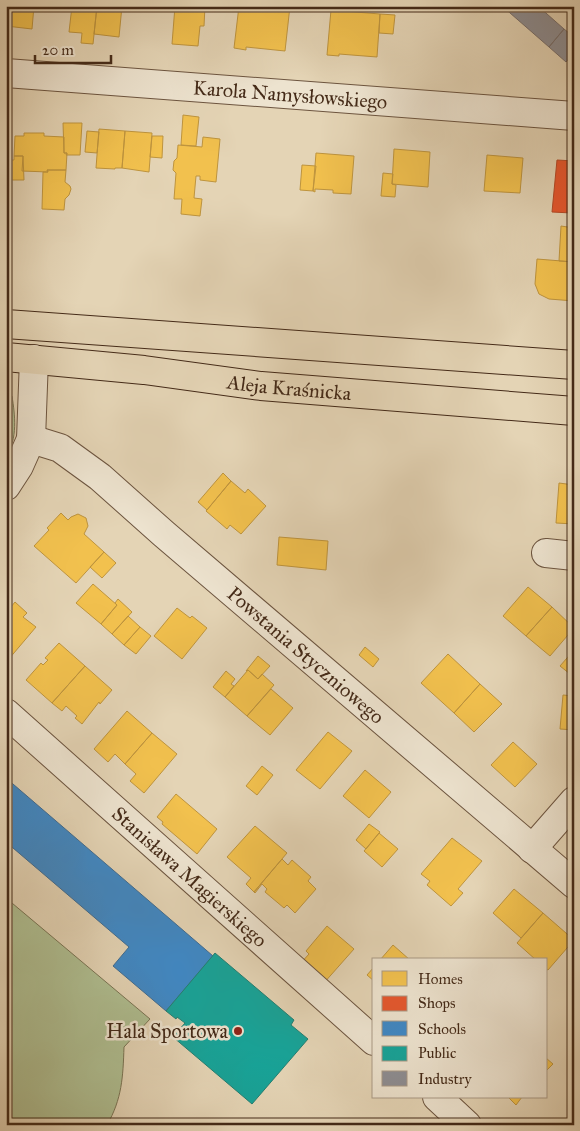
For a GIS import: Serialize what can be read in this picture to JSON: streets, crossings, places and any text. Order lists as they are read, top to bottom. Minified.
{"streets":{"main road":["Aleja Kraśnicka"],"street":["Karola Namysłowskiego","Powstania Styczniowego","Stanisława Magierskiego"]},"places":["Hala Sportowa"],"legend":["Homes","Shops","Schools","Public","Industry"],"scale_bar":"20 m"}
